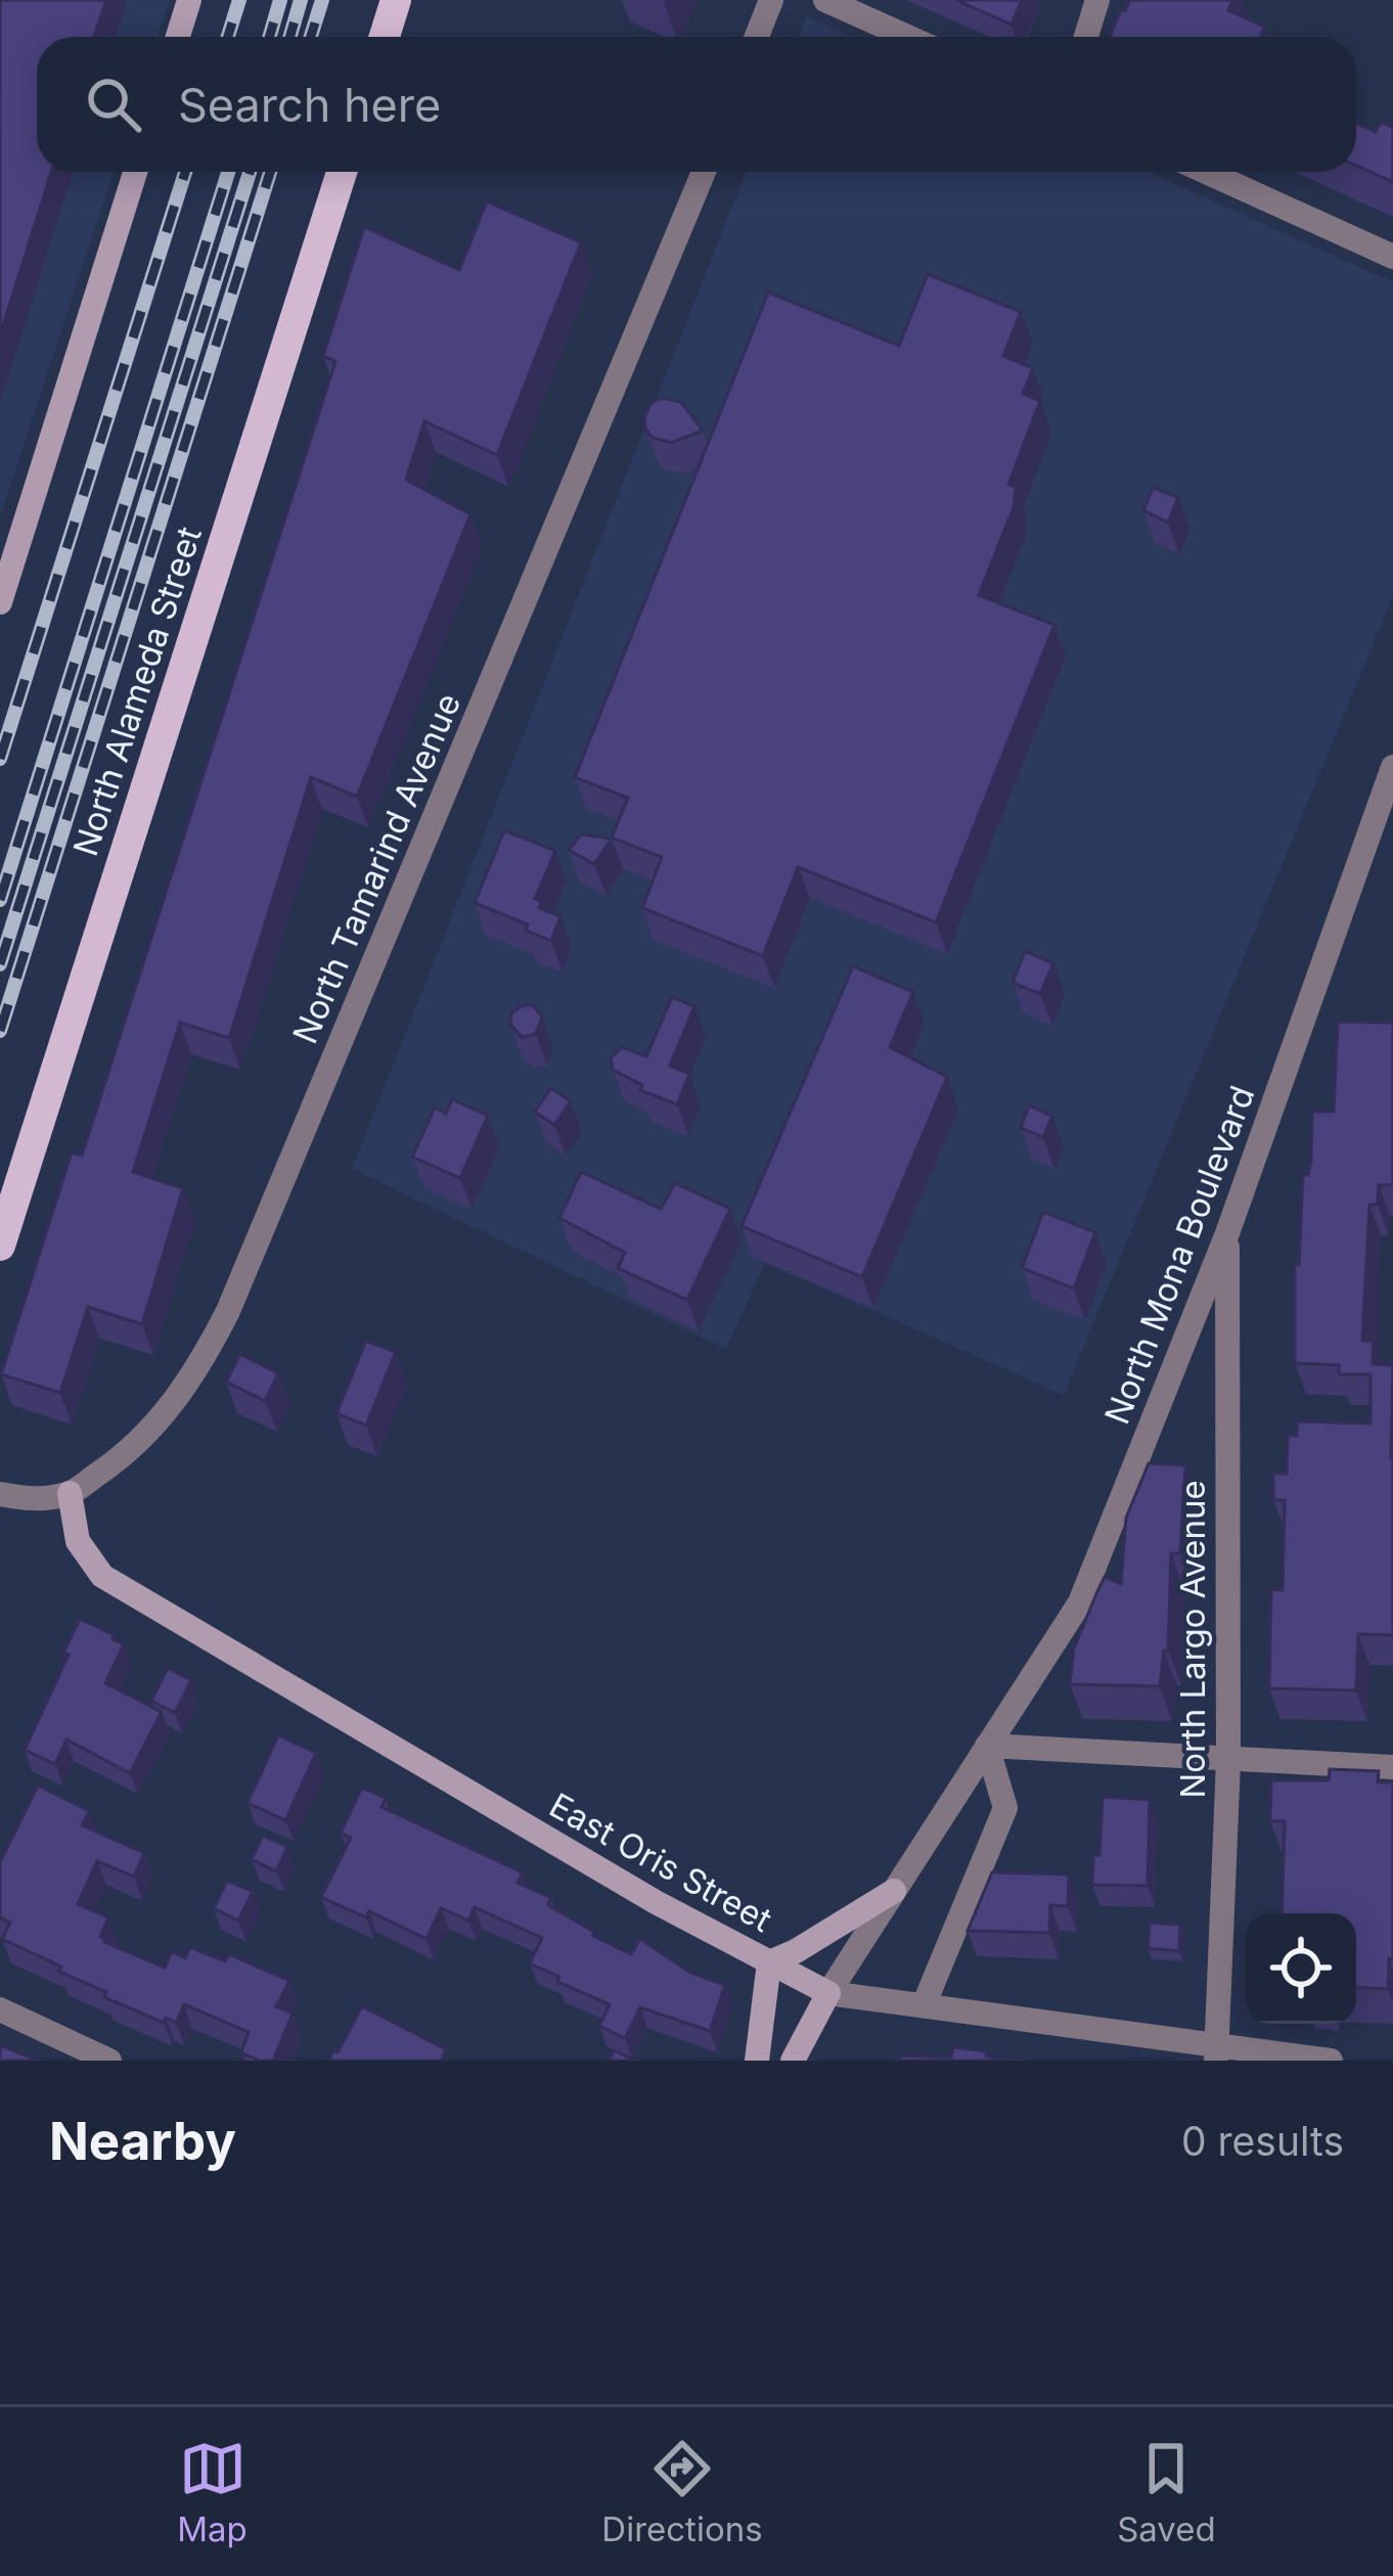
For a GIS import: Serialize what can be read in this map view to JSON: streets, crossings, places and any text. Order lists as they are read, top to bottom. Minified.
{"streets":{"main road":["North Alameda Street"],"street":["North Tamarind Avenue","North Mona Boulevard","North Largo Avenue","East Oris Street"]},"crossings":[["North Tamarind Avenue","East Oris Street"],["North Mona Boulevard","North Largo Avenue"],["North Mona Boulevard","East Oris Street"],["North Largo Avenue","East Oris Street"]],"page":{"search":"Search here","heading":["Nearby","0 results"],"nav":["Map","Directions","Saved"]}}
